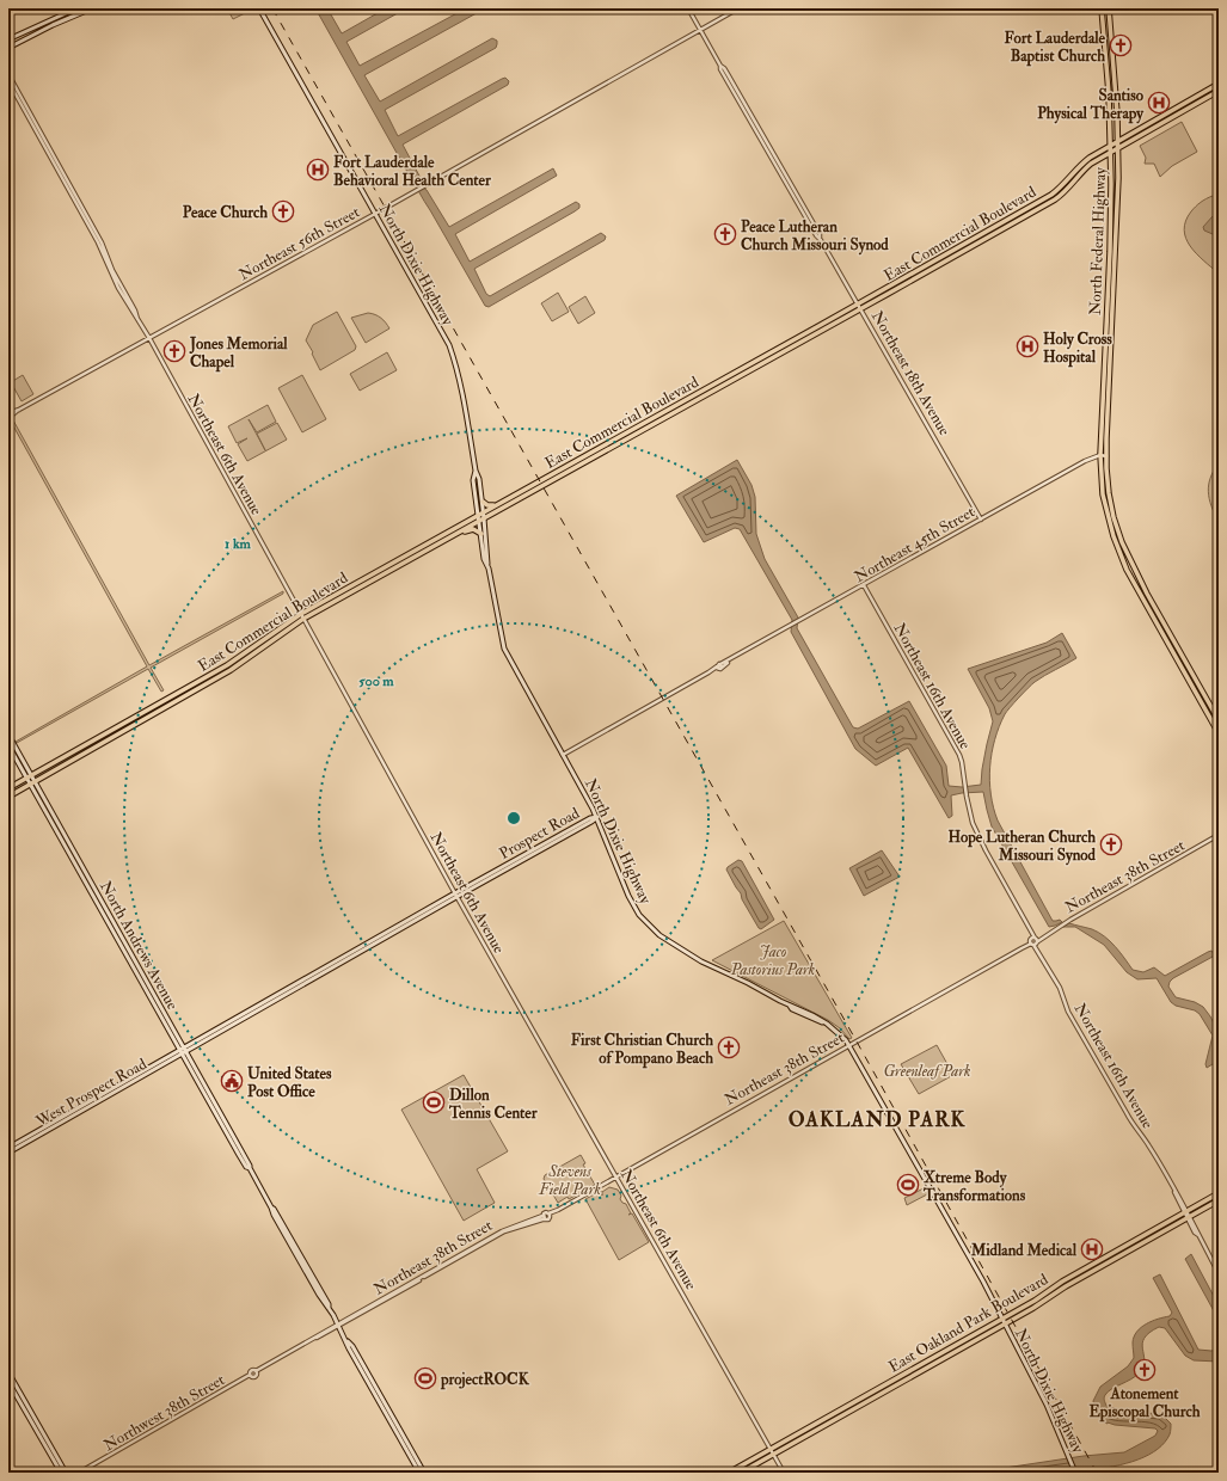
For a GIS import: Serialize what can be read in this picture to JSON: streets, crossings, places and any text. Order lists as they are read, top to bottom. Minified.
{"streets":{"main road":["East Commercial Boulevard","North Federal Highway","North Dixie Highway","Prospect Road","North Andrews Avenue","West Prospect Road","East Oakland Park Boulevard"],"street":["Northeast 56th Street","Northeast 18th Avenue","Northeast 6th Avenue","Northeast 45th Street","Northeast 16th Avenue","Northeast 38th Street","Northwest 38th Street"]},"crossings":[["East Commercial Boulevard","North Federal Highway"],["East Commercial Boulevard","North Dixie Highway"],["East Commercial Boulevard","Northeast 18th Avenue"],["East Commercial Boulevard","Northeast 6th Avenue"],["East Commercial Boulevard","North Andrews Avenue"],["North Federal Highway","Northeast 45th Street"],["Northeast 56th Street","North Dixie Highway"],["Northeast 56th Street","Northeast 18th Avenue"],["Northeast 56th Street","Northeast 6th Avenue"],["North Dixie Highway","Northeast 45th Street"],["North Dixie Highway","Prospect Road"],["North Dixie Highway","Northeast 38th Street"],["North Dixie Highway","East Oakland Park Boulevard"],["Northeast 18th Avenue","Northeast 45th Street"],["Northeast 6th Avenue","Prospect Road"],["Northeast 6th Avenue","Northeast 38th Street"],["Northeast 6th Avenue","East Oakland Park Boulevard"],["Northeast 45th Street","Northeast 16th Avenue"],["Northeast 16th Avenue","Northeast 38th Street"],["Northeast 16th Avenue","East Oakland Park Boulevard"],["Prospect Road","North Andrews Avenue"],["Prospect Road","West Prospect Road"],["Northeast 38th Street","North Andrews Avenue"],["Northeast 38th Street","Northwest 38th Street"],["North Andrews Avenue","West Prospect Road"],["North Andrews Avenue","Northwest 38th Street"]],"districts":["OAKLAND PARK"],"parks":["Jaco Pastorius Park","Greenleaf Park","Stevens Field Park"],"places":{"church":["Fort Lauderdale Baptist Church","Peace Church","Peace Lutheran Church Missouri Synod","Jones Memorial Chapel","Hope Lutheran Church Missouri Synod","First Christian Church of Pompano Beach","Atonement Episcopal Church"],"hospital":["Santiso Physical Therapy","Fort Lauderdale Behavioral Health Center","Holy Cross Hospital","Midland Medical"],"public building":["United States Post Office"],"sports":["Dillon Tennis Center","Xtreme Body Transformations","projectROCK"]},"rings":["1 km","500 m"]}
